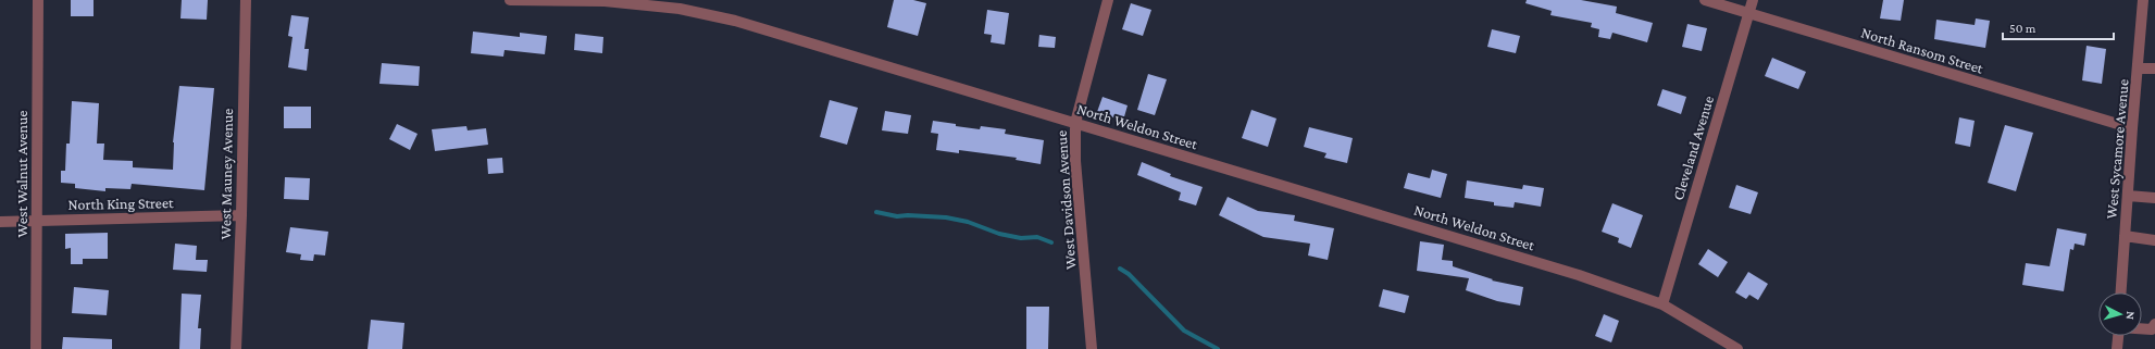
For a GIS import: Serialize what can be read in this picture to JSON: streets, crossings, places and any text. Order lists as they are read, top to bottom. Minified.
{"streets":{"street":["North Ransom Street","North Weldon Street","Cleveland Avenue","West Sycamore Avenue","West Walnut Avenue","West Mauney Avenue","West Davidson Avenue","North King Street"]},"crossings":[["North Ransom Street","Cleveland Avenue"],["North Ransom Street","West Sycamore Avenue"],["North Weldon Street","Cleveland Avenue"],["North Weldon Street","West Davidson Avenue"],["West Walnut Avenue","North King Street"],["West Mauney Avenue","North King Street"]],"scale_bar":"50 m","north":"right"}
